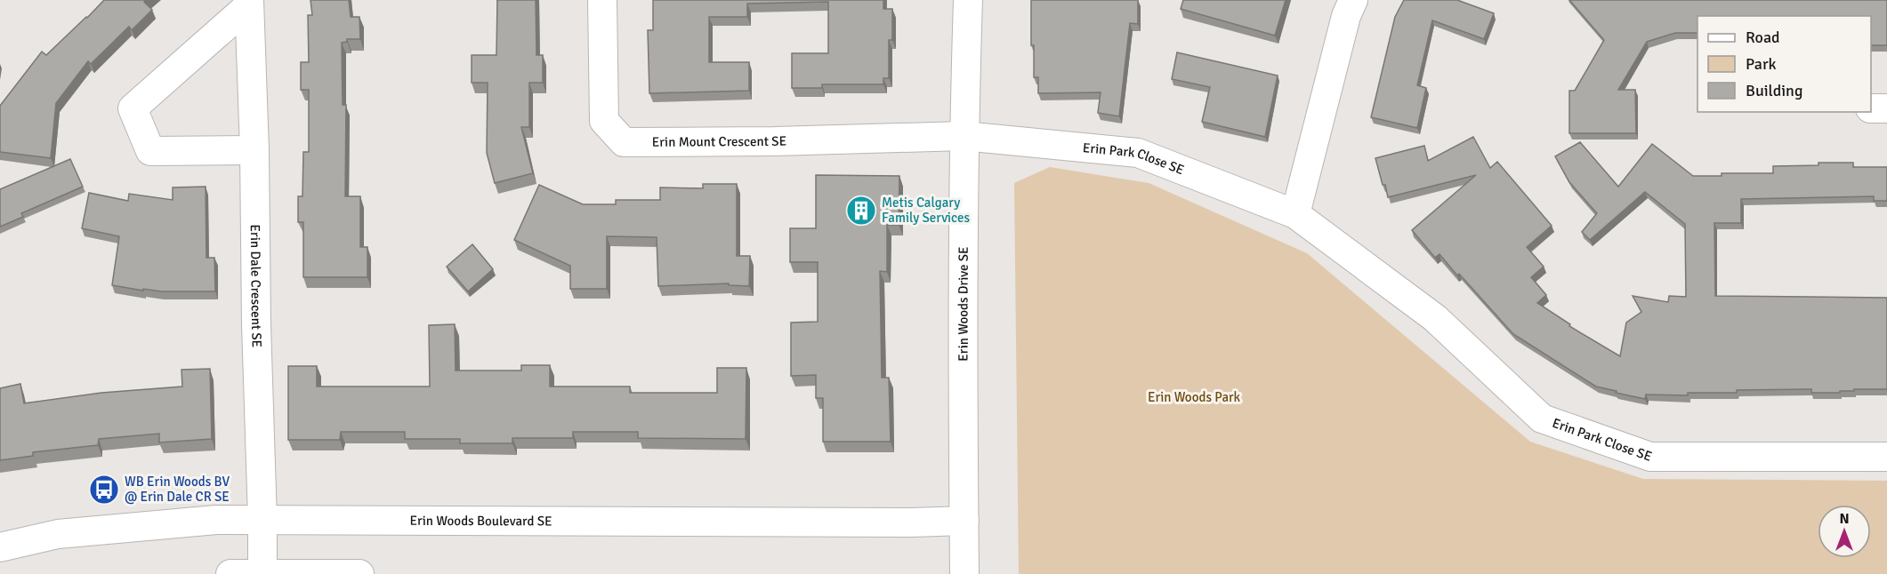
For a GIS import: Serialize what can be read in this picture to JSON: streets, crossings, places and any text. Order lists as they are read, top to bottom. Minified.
{"streets":{"street":["Erin Mount Crescent SE","Erin Park Close SE","Erin Dale Crescent SE","Erin Woods Drive SE","Erin Woods Boulevard SE"]},"crossings":[["Erin Mount Crescent SE","Erin Park Close SE"],["Erin Mount Crescent SE","Erin Woods Drive SE"],["Erin Park Close SE","Erin Woods Drive SE"],["Erin Dale Crescent SE","Erin Woods Boulevard SE"],["Erin Woods Drive SE","Erin Woods Boulevard SE"]],"parks":["Erin Woods Park"],"places":{"building":["Metis Calgary Family Services"],"bus stop":["WB Erin Woods BV @ Erin Dale CR SE"]},"legend":["Road","Park","Building"],"north":"top"}
